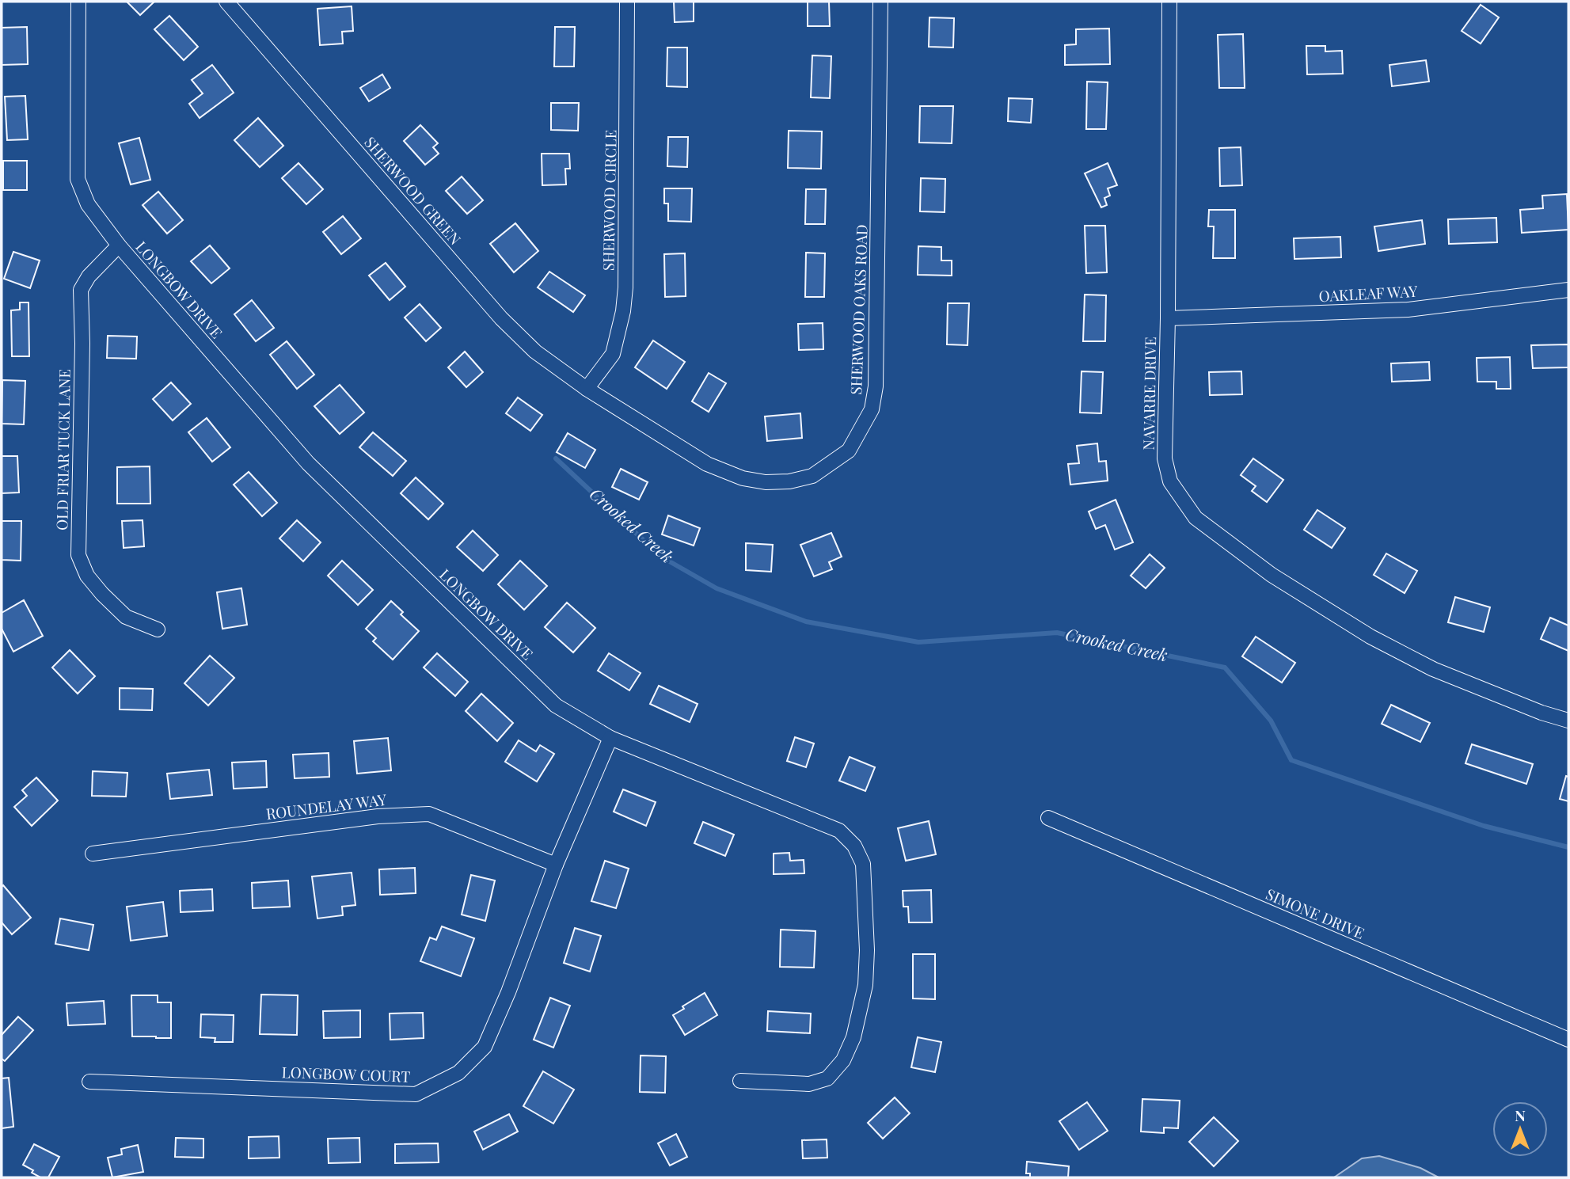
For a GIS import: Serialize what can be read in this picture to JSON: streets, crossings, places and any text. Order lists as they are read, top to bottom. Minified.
{"streets":{"street":["SHERWOOD GREEN","SHERWOOD CIRCLE","LONGBOW DRIVE","OAKLEAF WAY","SHERWOOD OAKS ROAD","NAVARRE DRIVE","OLD FRIAR TUCK LANE","ROUNDELAY WAY","SIMONE DRIVE","LONGBOW COURT"]},"crossings":[["SHERWOOD GREEN","SHERWOOD CIRCLE"],["SHERWOOD GREEN","SHERWOOD OAKS ROAD"],["SHERWOOD CIRCLE","SHERWOOD OAKS ROAD"],["LONGBOW DRIVE","OLD FRIAR TUCK LANE"],["LONGBOW DRIVE","LONGBOW COURT"],["OAKLEAF WAY","NAVARRE DRIVE"],["ROUNDELAY WAY","LONGBOW COURT"]],"water":["Crooked Creek"],"north":"top"}
